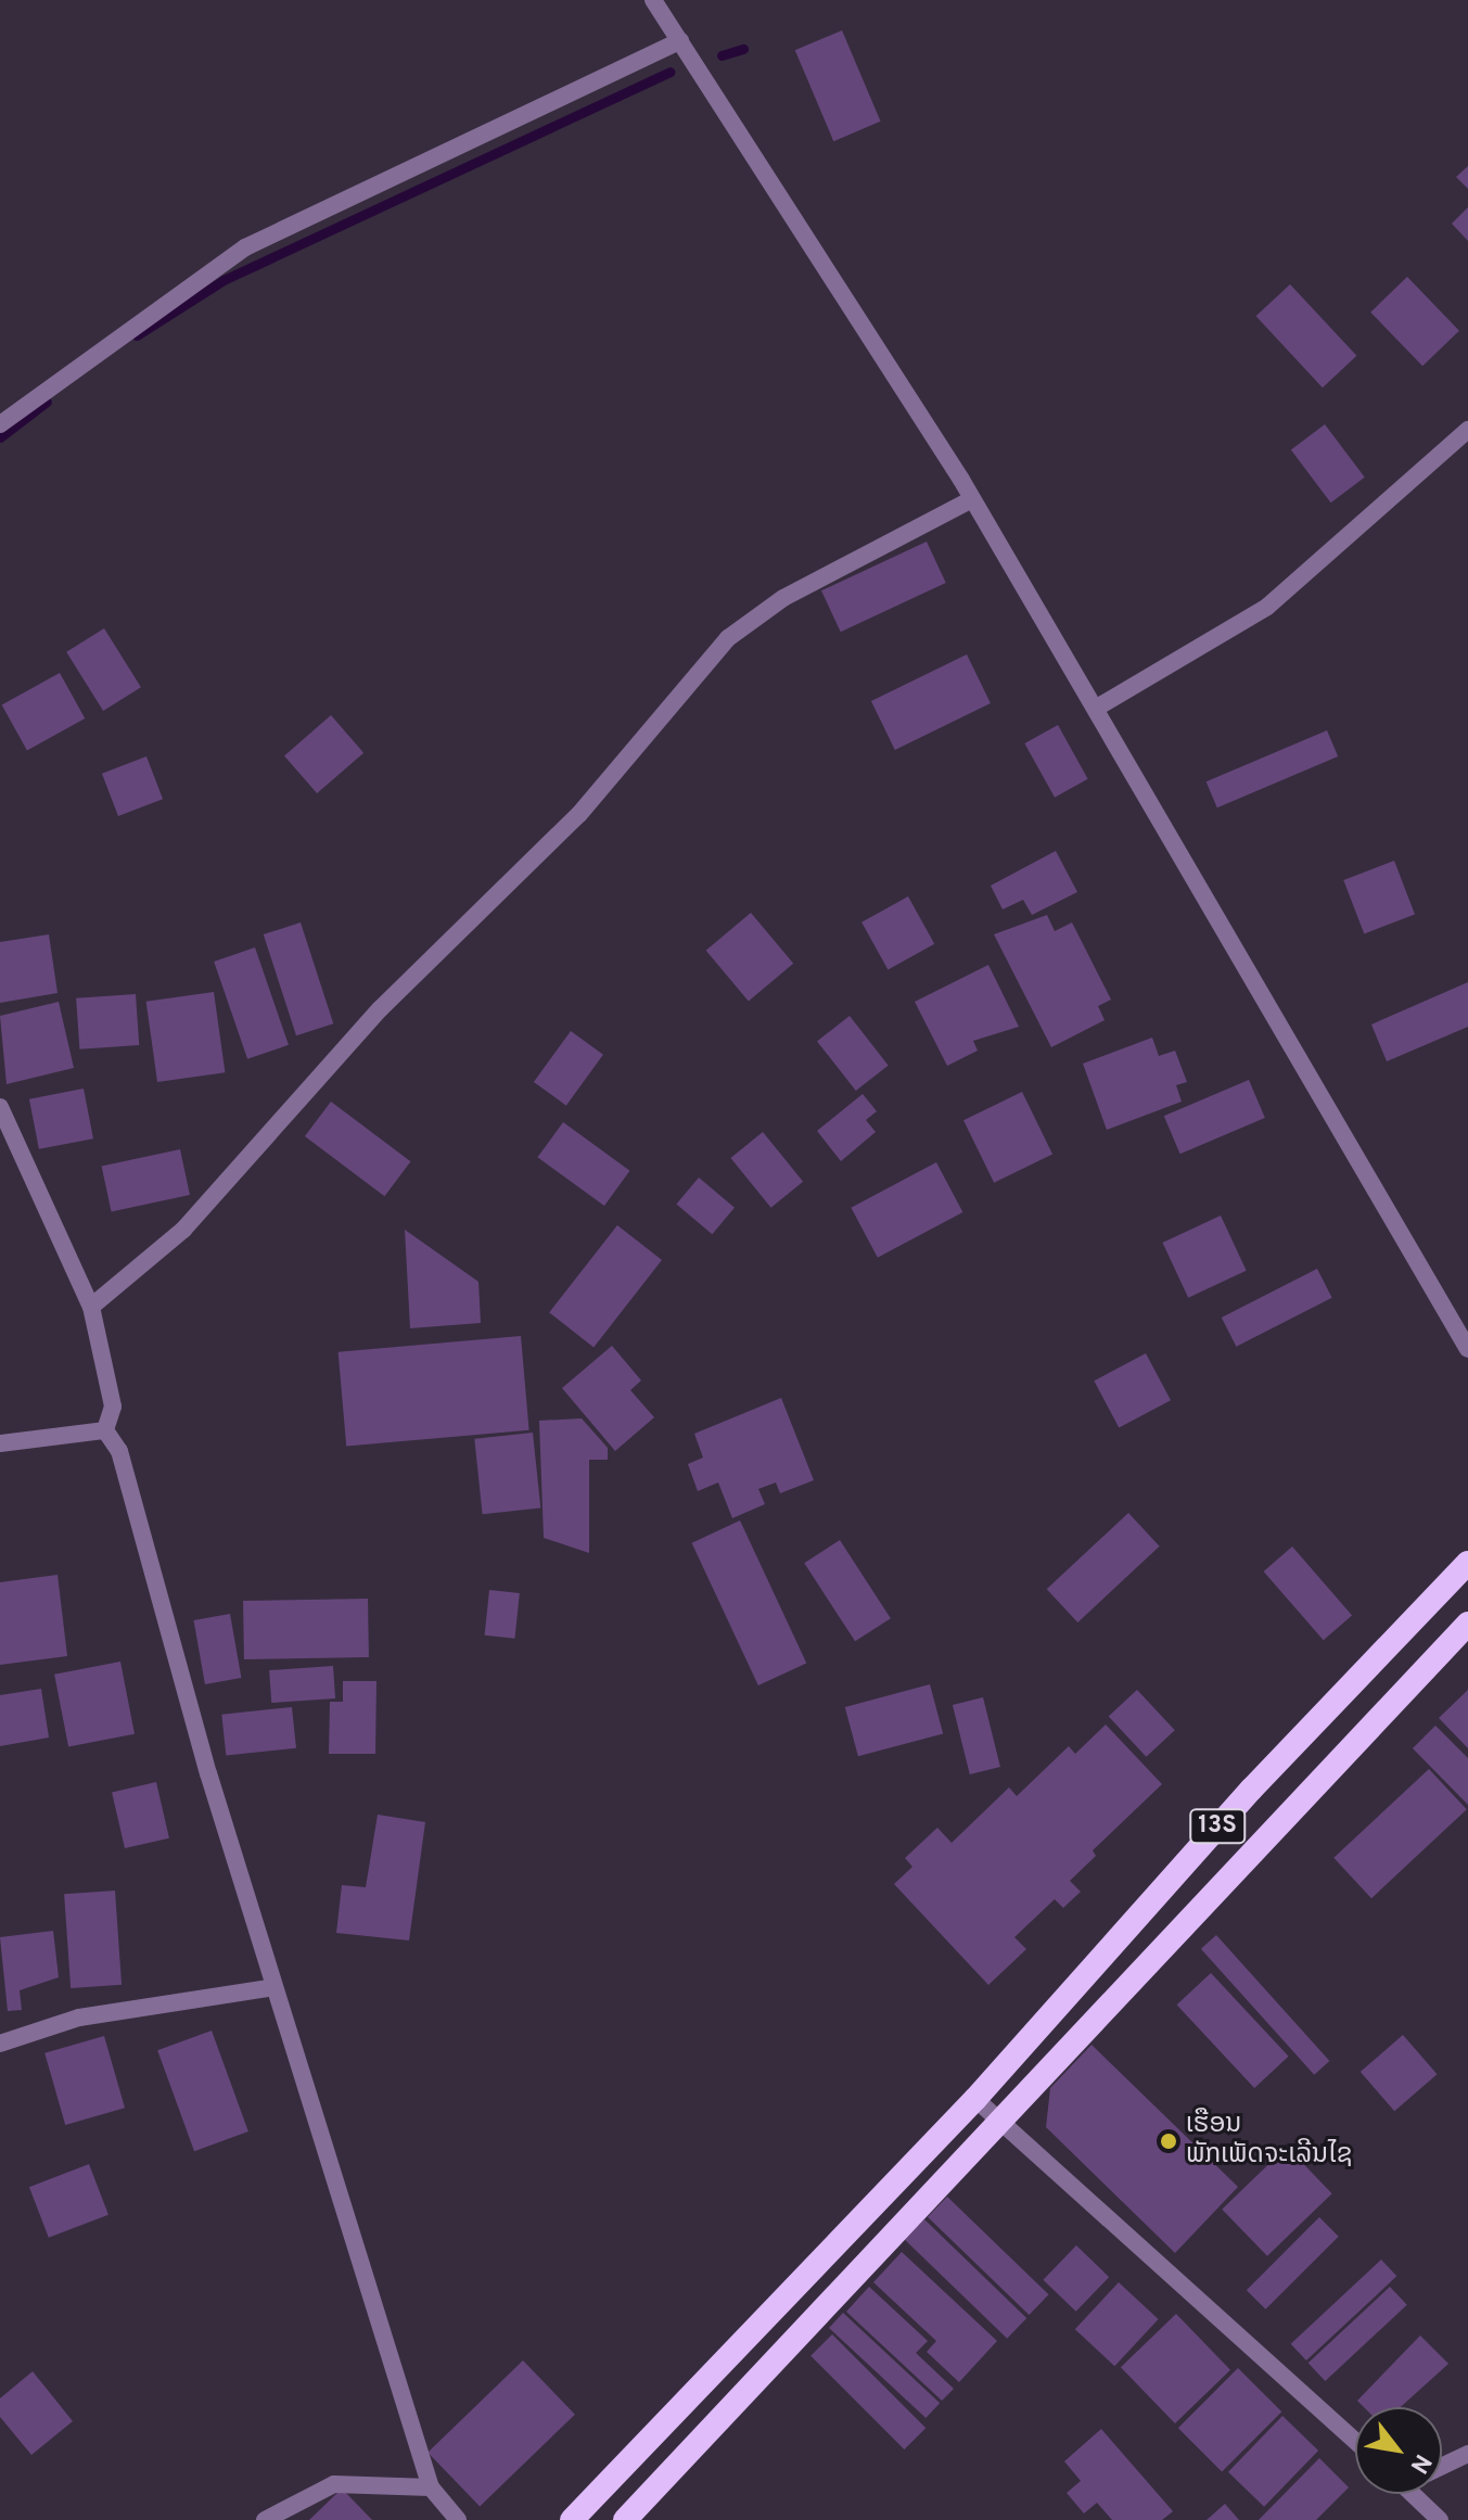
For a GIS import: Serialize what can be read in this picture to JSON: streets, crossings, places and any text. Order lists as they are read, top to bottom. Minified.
{"streets":{"highway":["13S"]},"places":["ເຮືອນ ພັກເພັດຈະເລີນໄຊ"],"north":"bottom right"}
